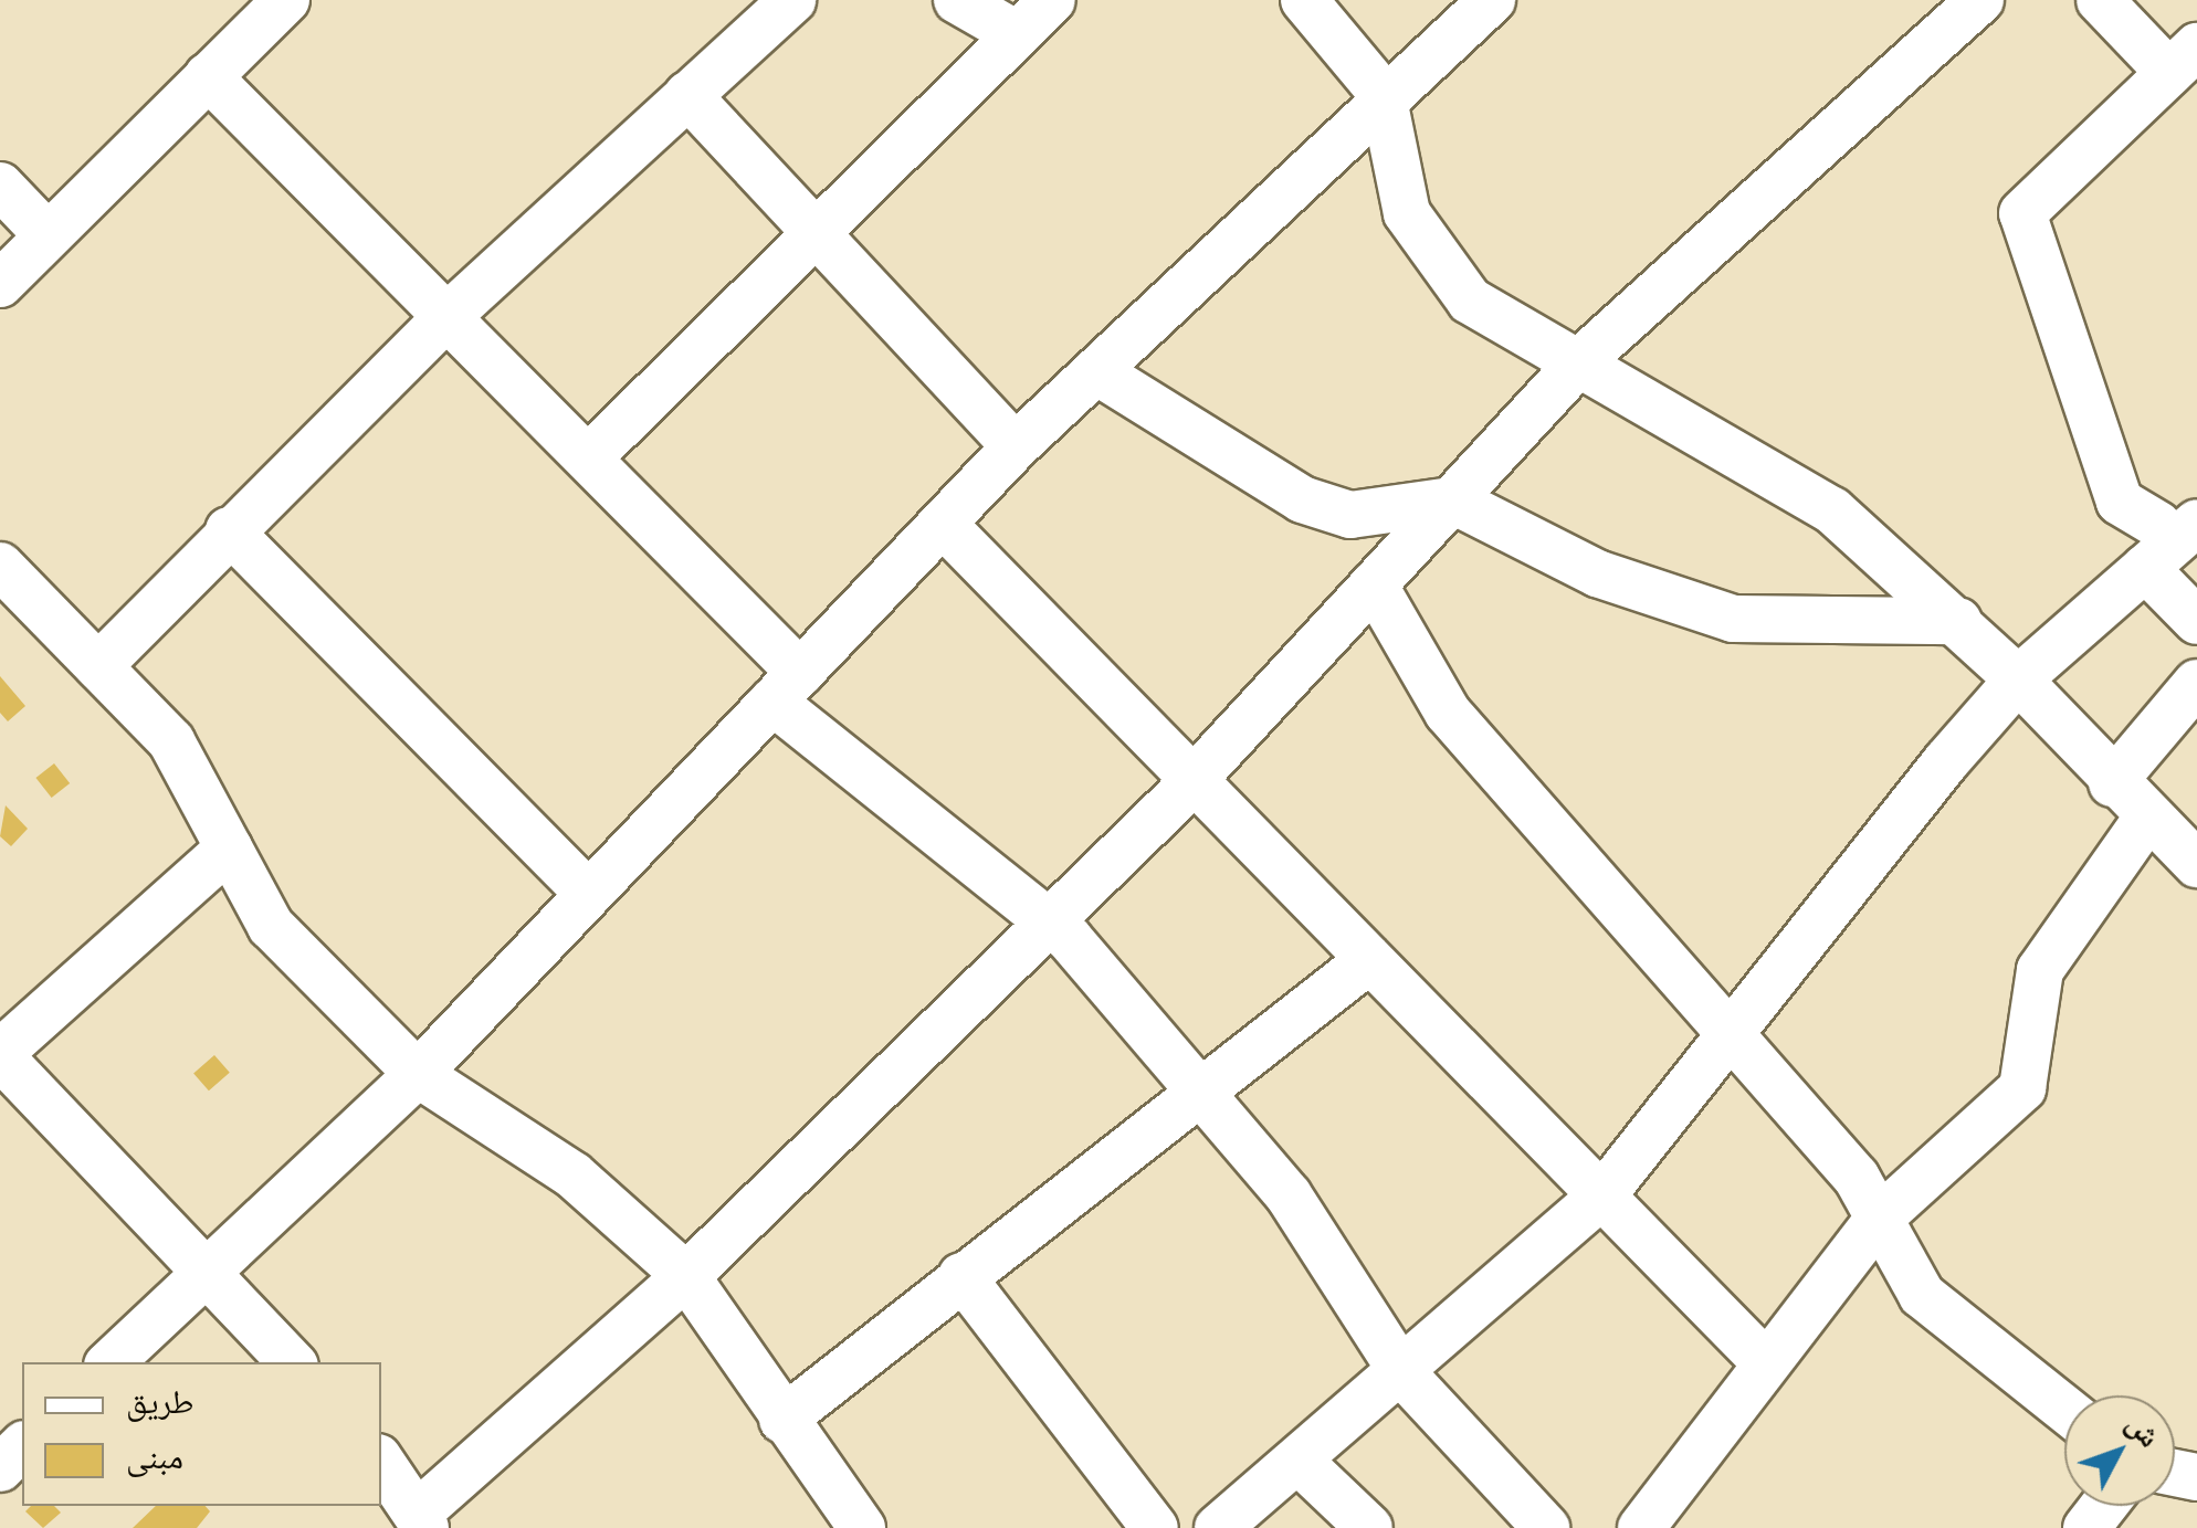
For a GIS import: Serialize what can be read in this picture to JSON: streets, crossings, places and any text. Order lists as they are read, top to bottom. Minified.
{"legend":["طريق","مبنى"],"north":"top right"}
